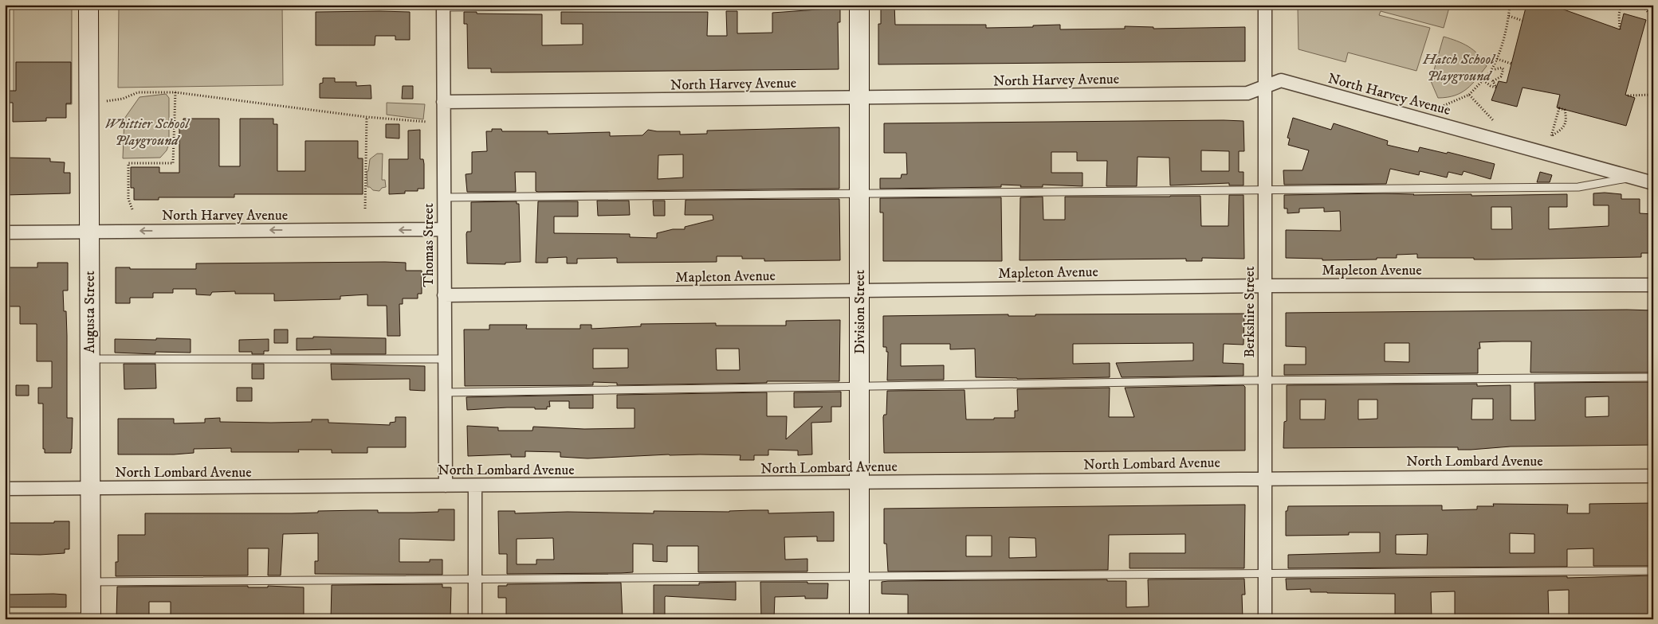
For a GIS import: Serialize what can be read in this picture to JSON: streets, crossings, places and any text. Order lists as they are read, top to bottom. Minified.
{"streets":{"street":["North Harvey Avenue","Thomas Street","Mapleton Avenue","Augusta Street","Division Street","Berkshire Street","North Lombard Avenue"]},"crossings":[["North Harvey Avenue","Thomas Street"],["North Harvey Avenue","Augusta Street"],["North Harvey Avenue","Division Street"],["North Harvey Avenue","Berkshire Street"],["Thomas Street","Mapleton Avenue"],["Thomas Street","North Lombard Avenue"],["Mapleton Avenue","Division Street"],["Mapleton Avenue","Berkshire Street"],["Augusta Street","North Lombard Avenue"],["Division Street","North Lombard Avenue"],["Berkshire Street","North Lombard Avenue"]],"parks":["Hatch School Playground","Whittier School Playground"]}
